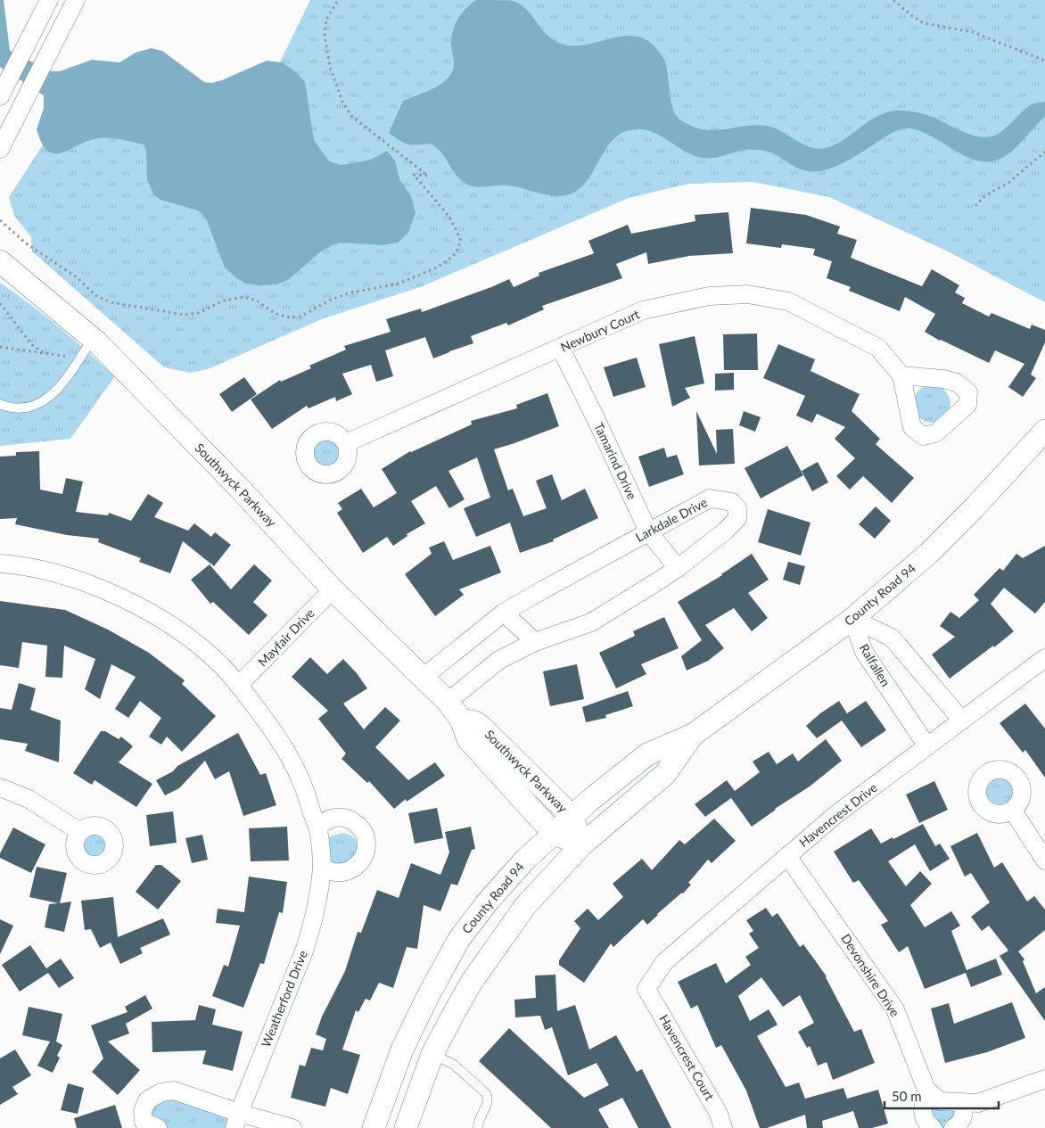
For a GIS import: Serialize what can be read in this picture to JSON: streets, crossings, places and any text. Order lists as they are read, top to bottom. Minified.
{"streets":{"street":["Newbury Court","Tamarind Drive","Southwyck Parkway","Larkdale Drive","County Road 94","Mayfair Drive","Ralfallen","Havencrest Drive","Devonshire Drive","Weatherford Drive","Havencrest Court"]},"crossings":[["Newbury Court","Tamarind Drive"],["Tamarind Drive","Larkdale Drive"],["Southwyck Parkway","Larkdale Drive"],["Southwyck Parkway","County Road 94"],["Southwyck Parkway","Mayfair Drive"],["County Road 94","Ralfallen"],["Mayfair Drive","Weatherford Drive"],["Ralfallen","Havencrest Drive"],["Havencrest Drive","Devonshire Drive"],["Havencrest Drive","Havencrest Court"]],"scale_bar":"50 m"}
